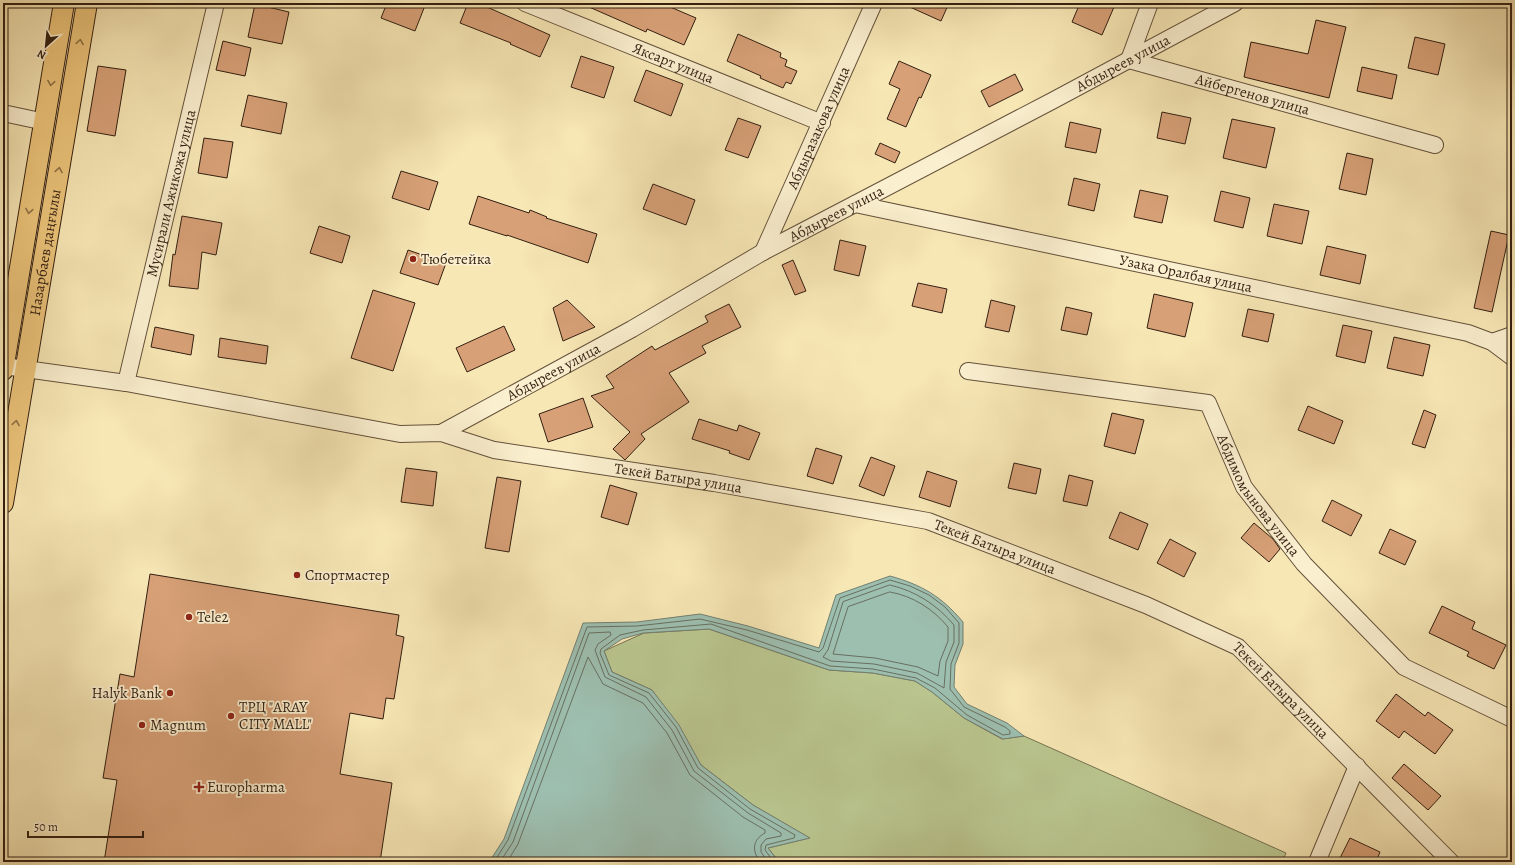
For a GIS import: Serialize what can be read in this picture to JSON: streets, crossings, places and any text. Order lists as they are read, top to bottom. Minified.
{"streets":{"main road":["Назарбаев даңғылы"],"street":["Яксарт улица","Абдыреев улица","Айбергенов улица","Абдыразакова улица","Мусирали Ажикожа улица","Узака Оралбая улица","Текей Батыра улица","Абдимомынова улица"]},"crossings":[["Яксарт улица","Абдыразакова улица"],["Абдыреев улица","Айбергенов улица"],["Абдыреев улица","Абдыразакова улица"],["Абдыреев улица","Узака Оралбая улица"],["Абдыреев улица","Текей Батыра улица"]],"places":{"other":["Тюбетейка","Спортмастер","Tele2","Halyk Bank","ТРЦ \"ARAY CITY MALL\"","Magnum"],"health":["Europharma"]},"scale_bar":"50 m","north":"bottom left"}
